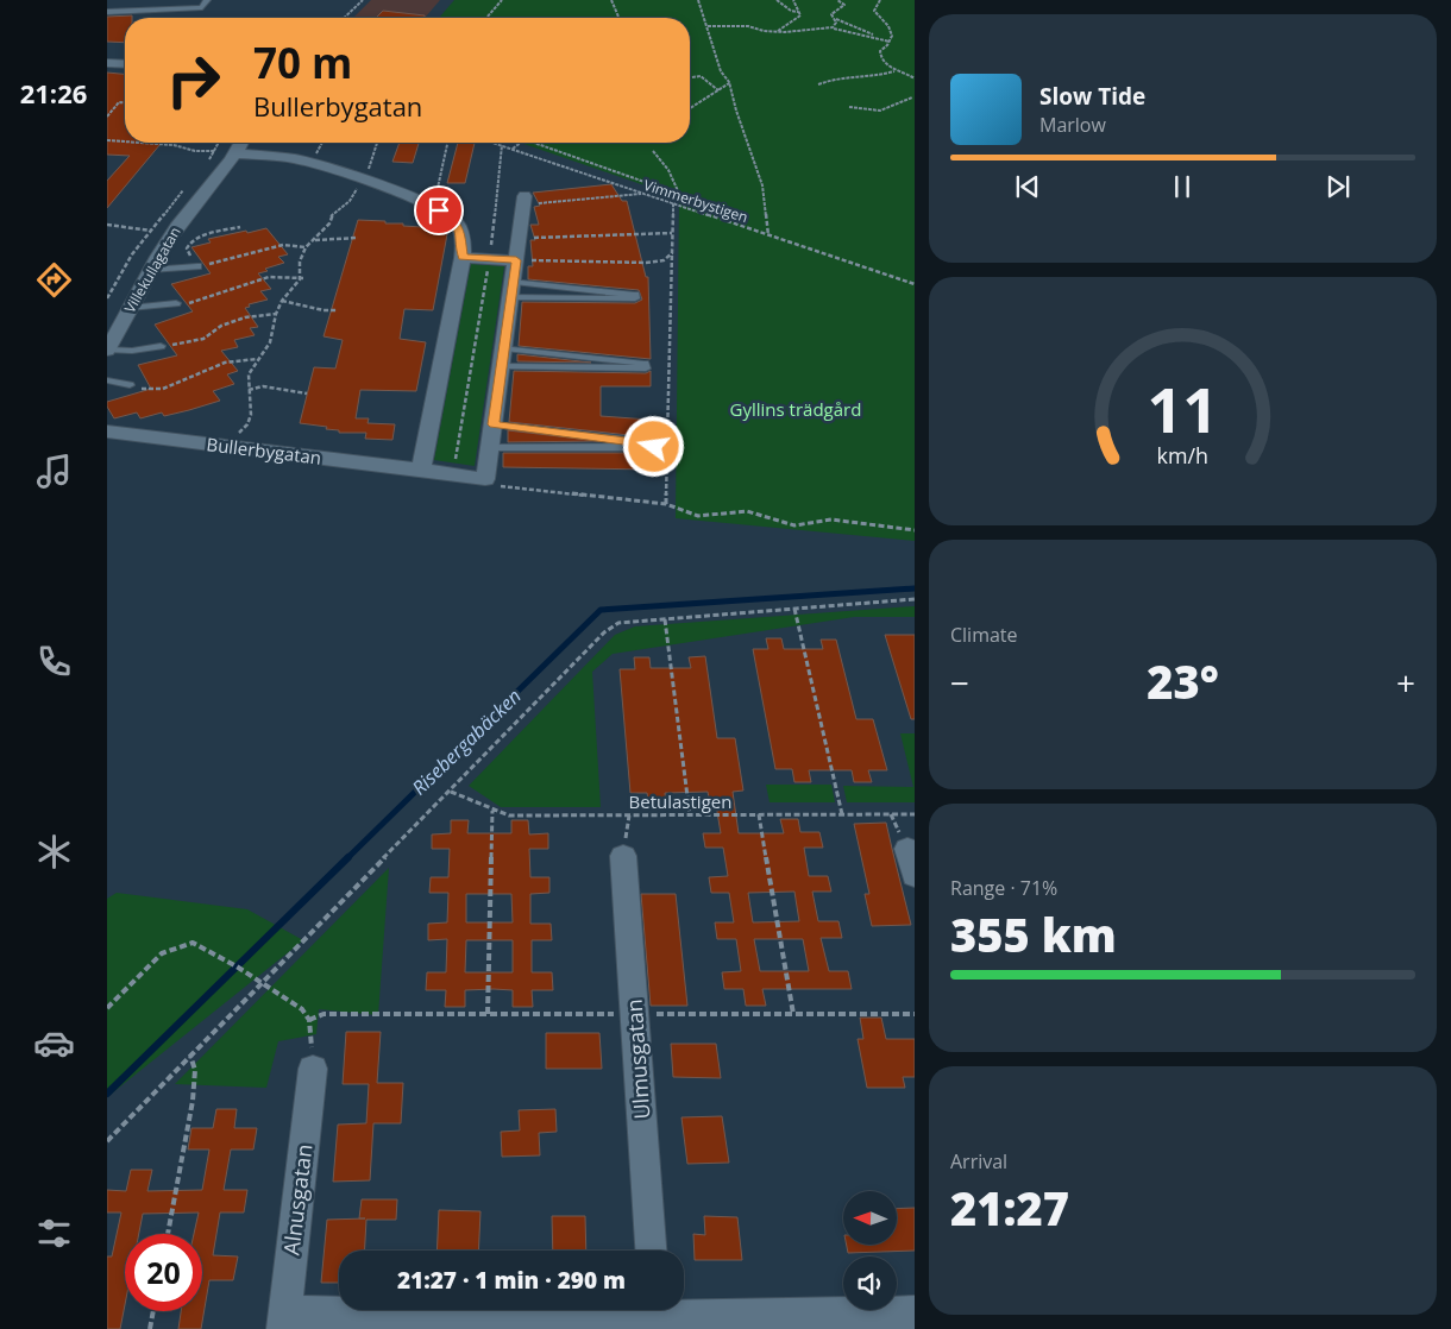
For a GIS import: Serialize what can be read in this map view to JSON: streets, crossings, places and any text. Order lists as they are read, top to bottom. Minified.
{"streets":{"street":["Villekullagatan","Bullerbygatan","Ulmusgatan","Alnusgatan"],"path":["Vimmerbystigen","Betulastigen"]},"water":["Risebergabäcken"],"parks":["Gyllins trädgård"],"north":"left","page":{"tabs":"21:26","turn":["70 m","Bullerbygatan"],"song":["Slow Tide","Marlow"],"tile":["Climate",["Range · 71%","355 km"],["Arrival","21:27"]],"heat":["−","23°","+"],"limit":"20","trip":"21:27 · 1 min · 290 m","gauge":["11","km/h"]}}
